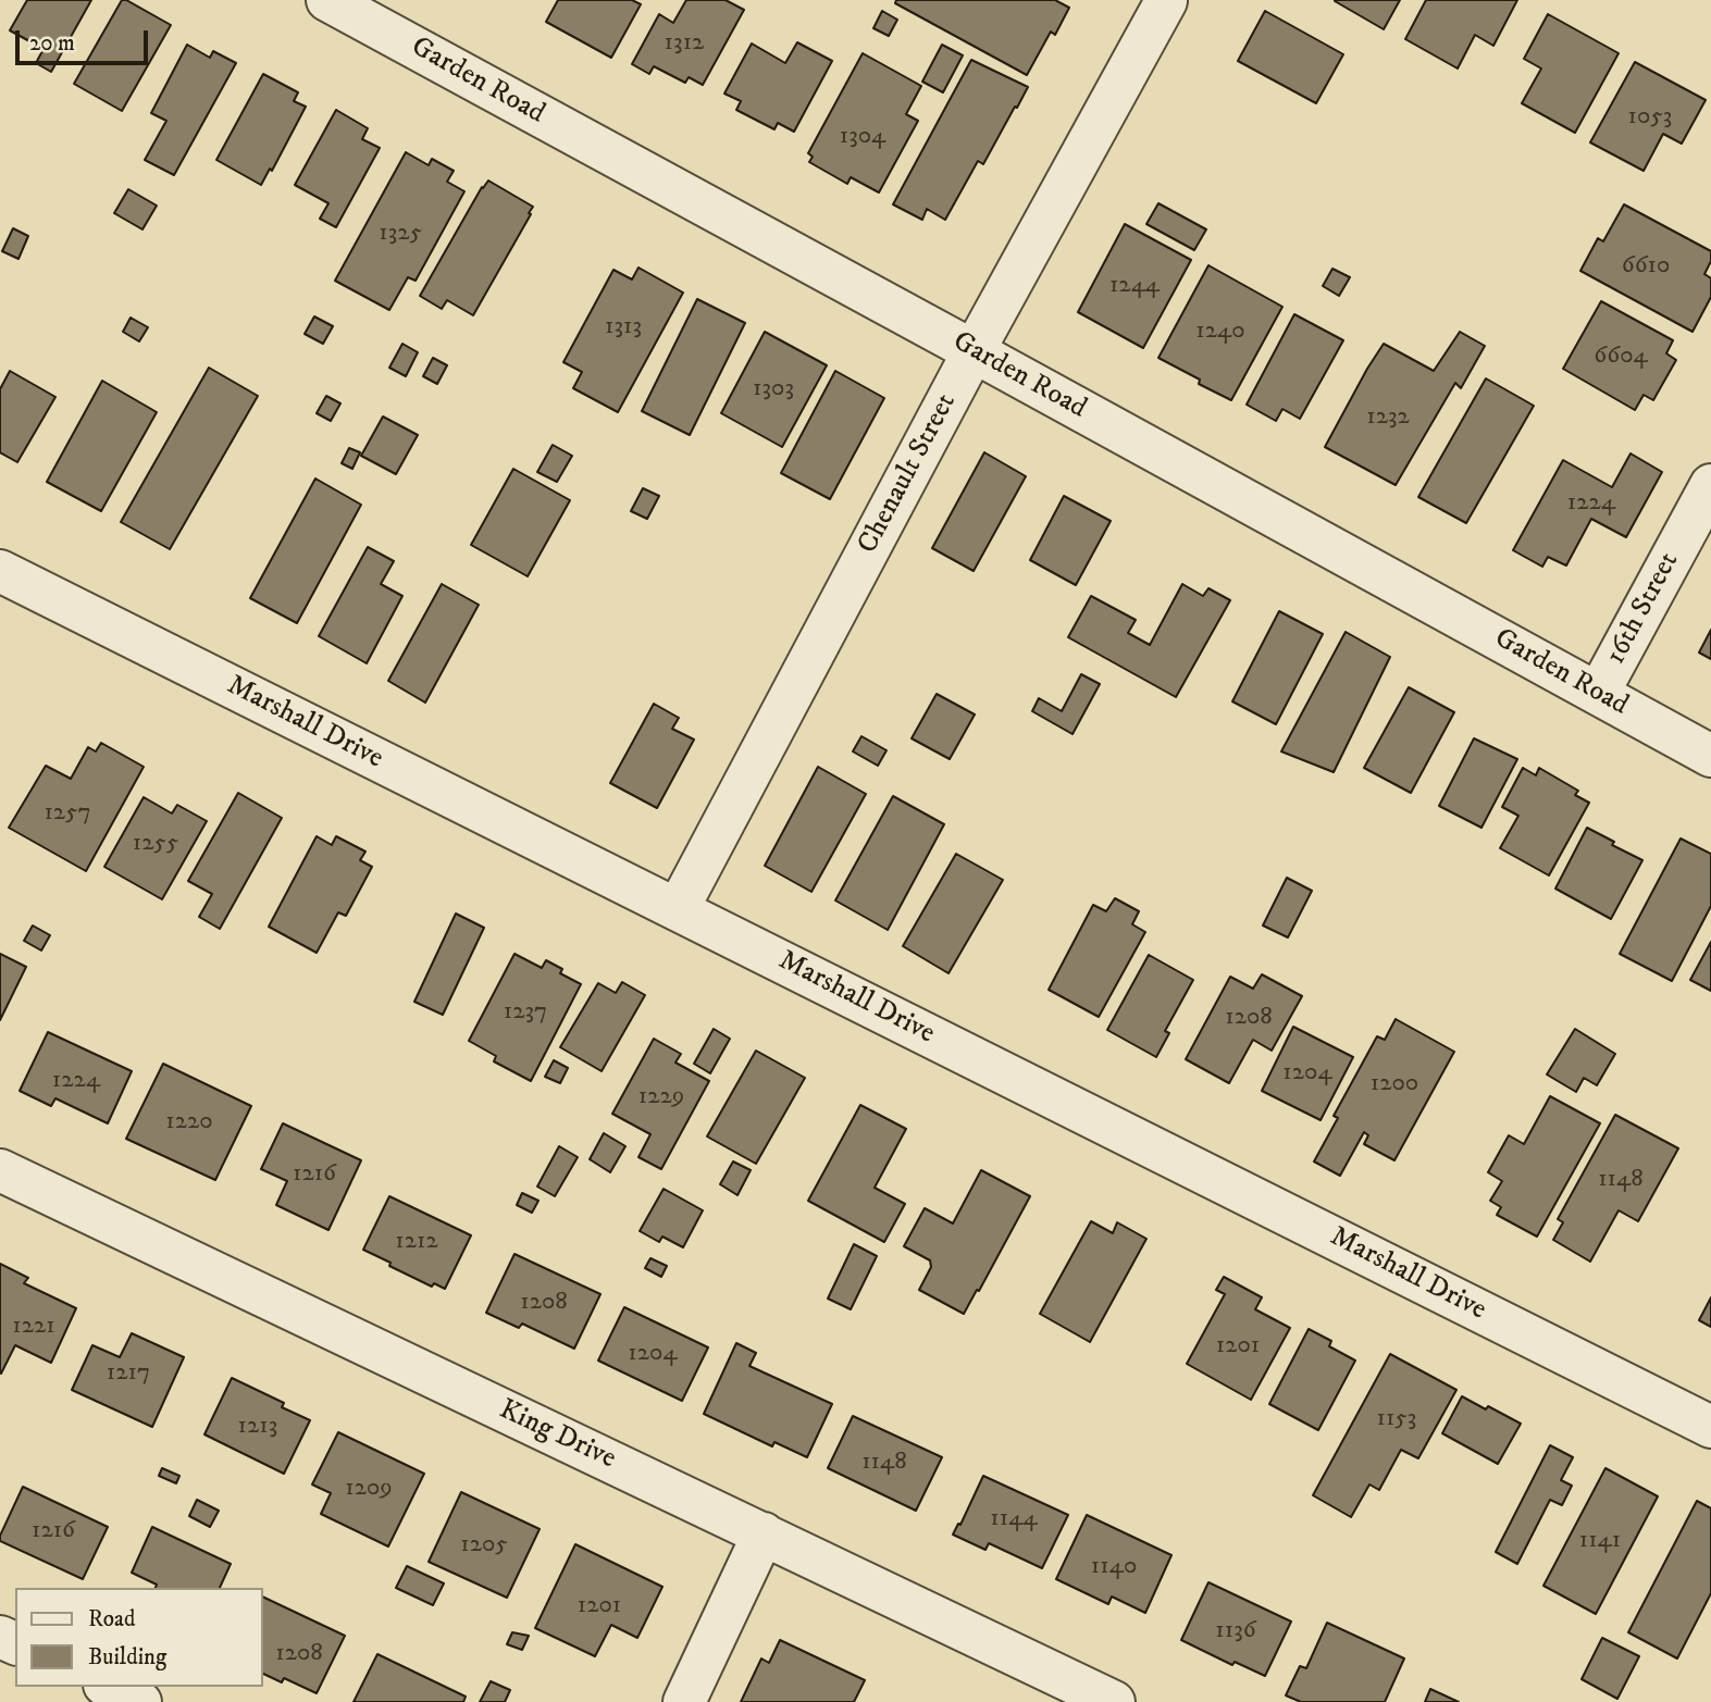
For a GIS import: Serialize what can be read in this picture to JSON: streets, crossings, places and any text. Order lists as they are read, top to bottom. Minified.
{"streets":{"street":["Garden Road","Chenault Street","16th Street","Marshall Drive","King Drive"]},"crossings":[["Garden Road","Chenault Street"],["Garden Road","16th Street"],["Chenault Street","Marshall Drive"]],"house_numbers":["1312","1053","1304","1325","6610","1244","1313","1240","6604","1303","1232","1224","1257","1255","1237","1208","1204","1224","1200","1229","1220","1216","1148","1212","1208","1221","1201","1204","1217","1153","1213","1148","1209","1144","1216","1141","1205","1140","1201","1136","1208"],"legend":["Road","Building"],"scale_bar":"20 m"}
